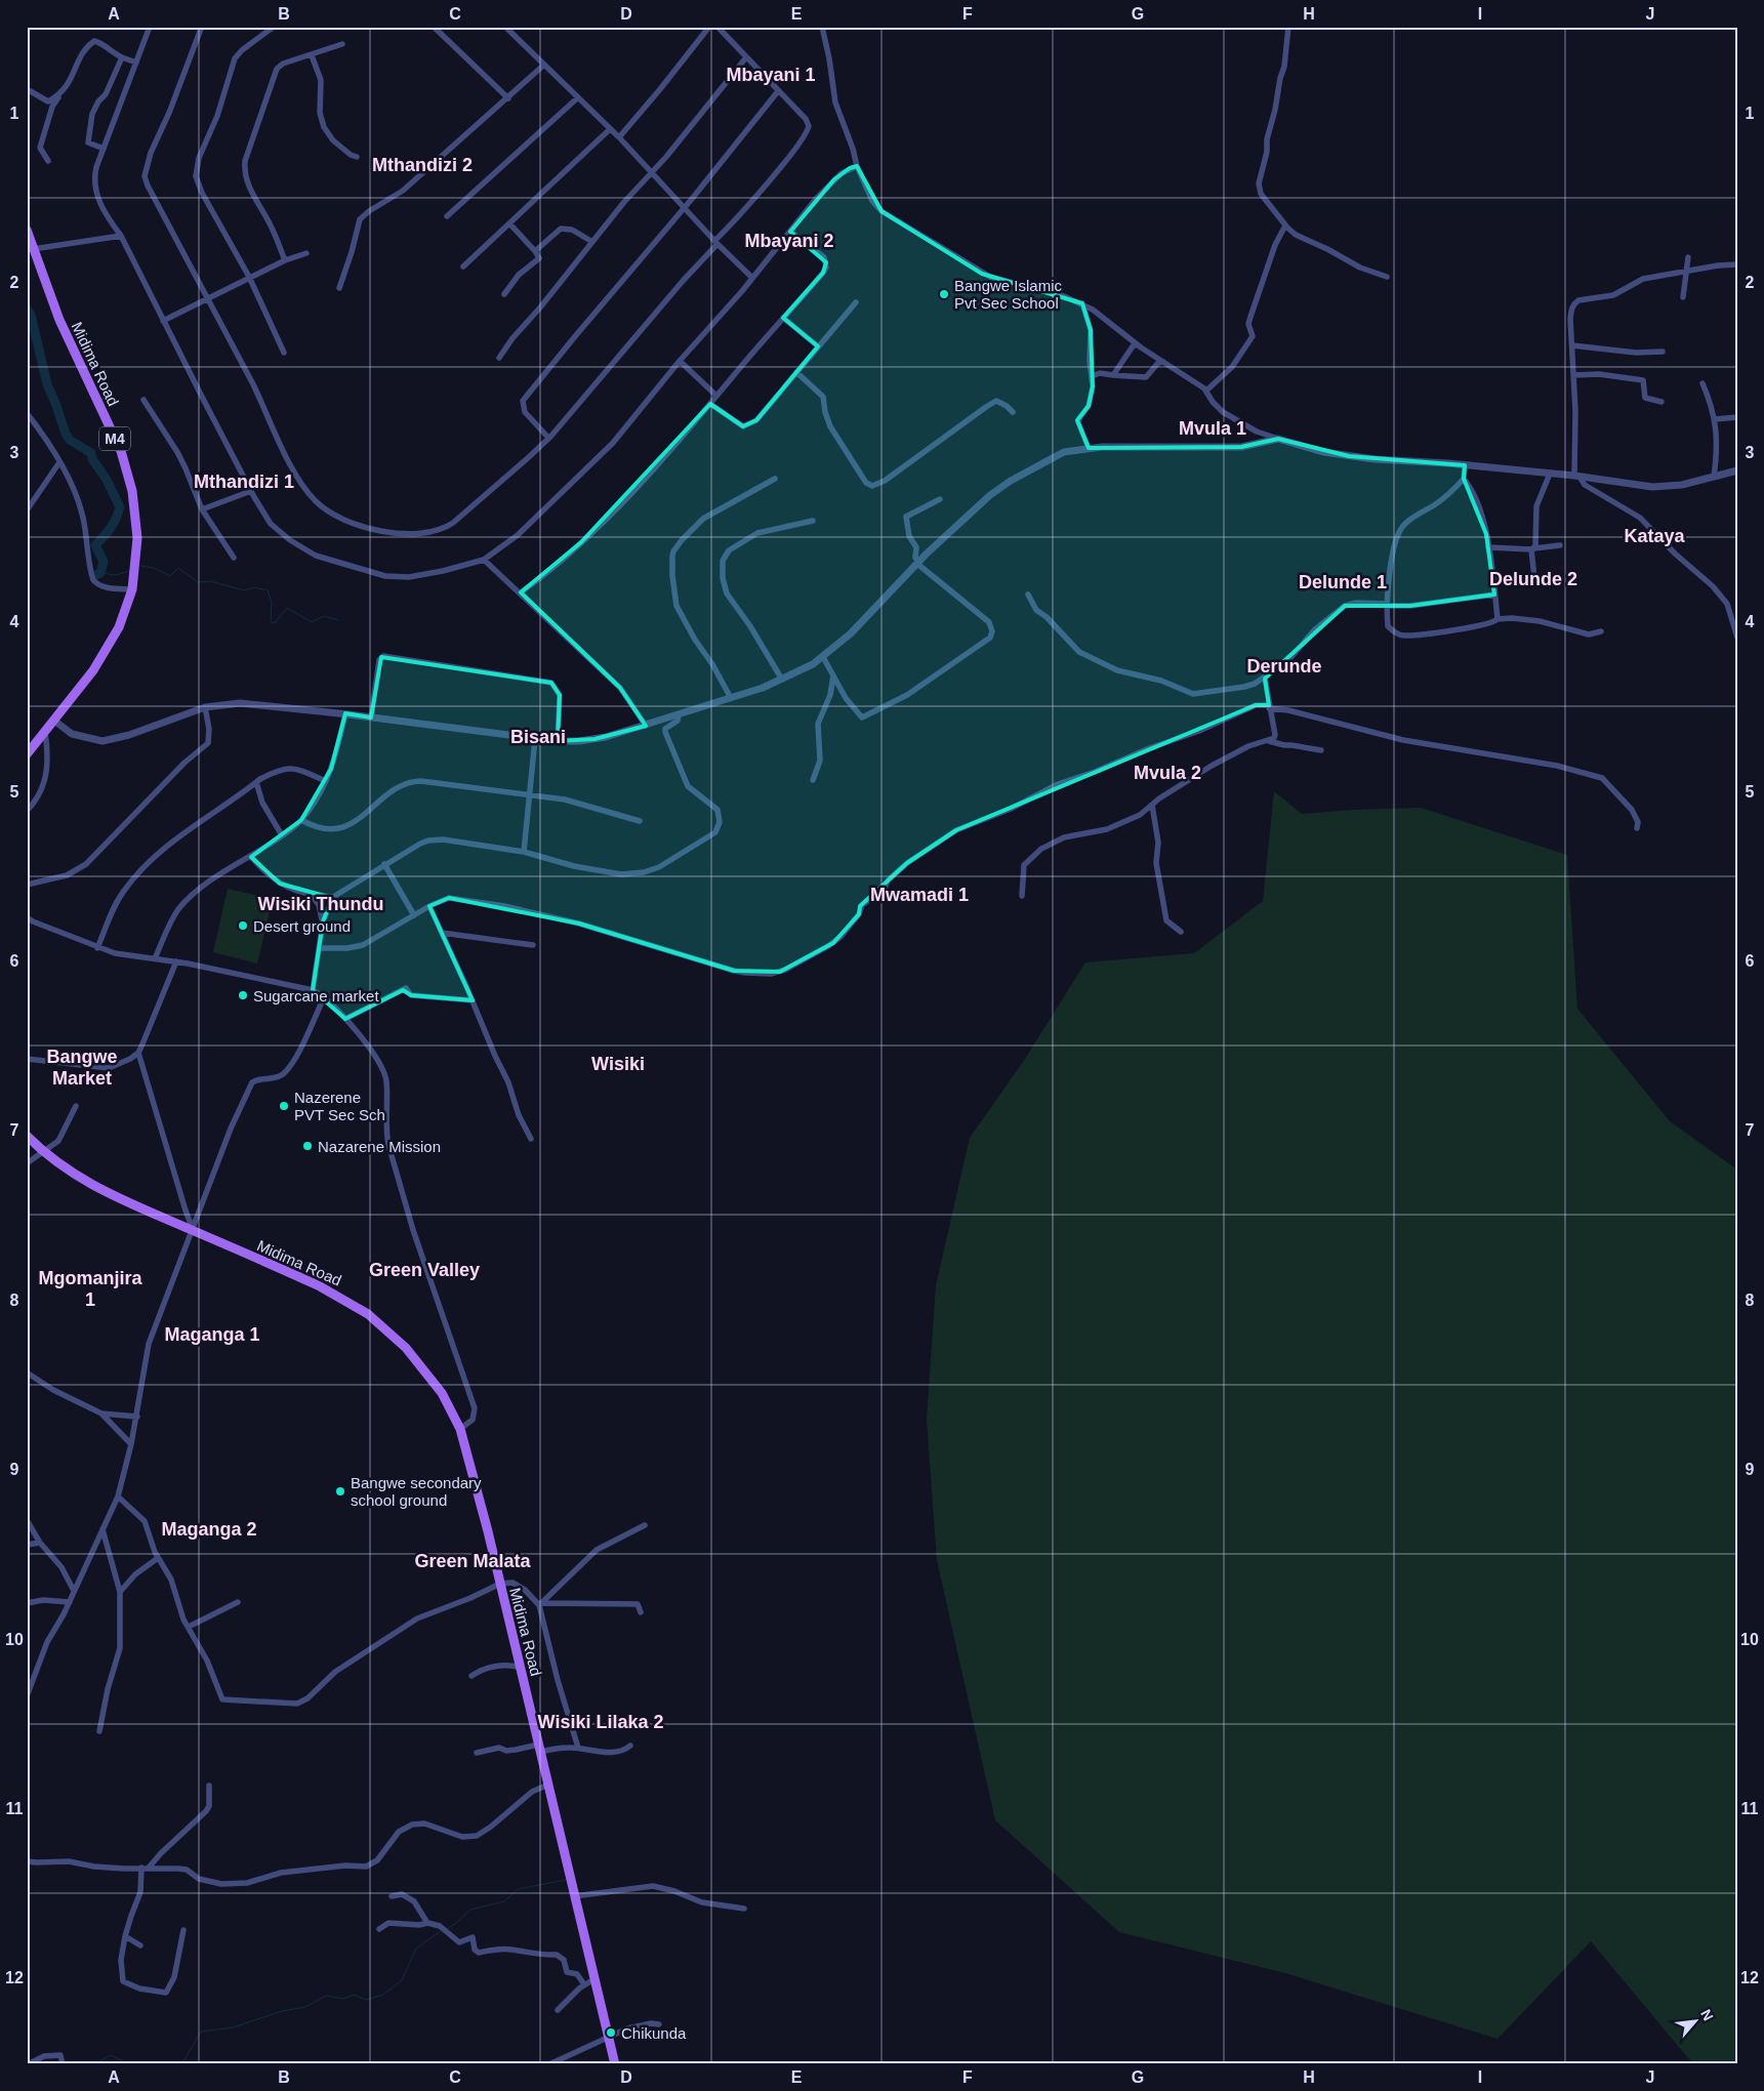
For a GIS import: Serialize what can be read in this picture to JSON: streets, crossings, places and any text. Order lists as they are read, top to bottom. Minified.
{"streets":{"main road":["Midima Road","M4"]},"districts":["Mbayani 1","Mthandizi 2","Mbayani 2","Mvula 1","Mthandizi 1","Kataya","Delunde 2","Delunde 1","Derunde","Bisani","Mvula 2","Mwamadi 1","Wisiki Thundu","Bangwe Market","Wisiki","Green Valley","Mgomanjira 1","Maganga 1","Maganga 2","Green Malata","Wisiki Lilaka 2"],"places":["Bangwe Islamic Pvt Sec School","Desert ground","Sugarcane market","Nazerene PVT Sec Sch","Nazarene Mission","Bangwe secondary school ground","Chikunda"],"north":"top right","grid":{"columns":["A","B","C","D","E","F","G","H","I","J"],"rows":["1","2","3","4","5","6","7","8","9","10","11","12"]}}
